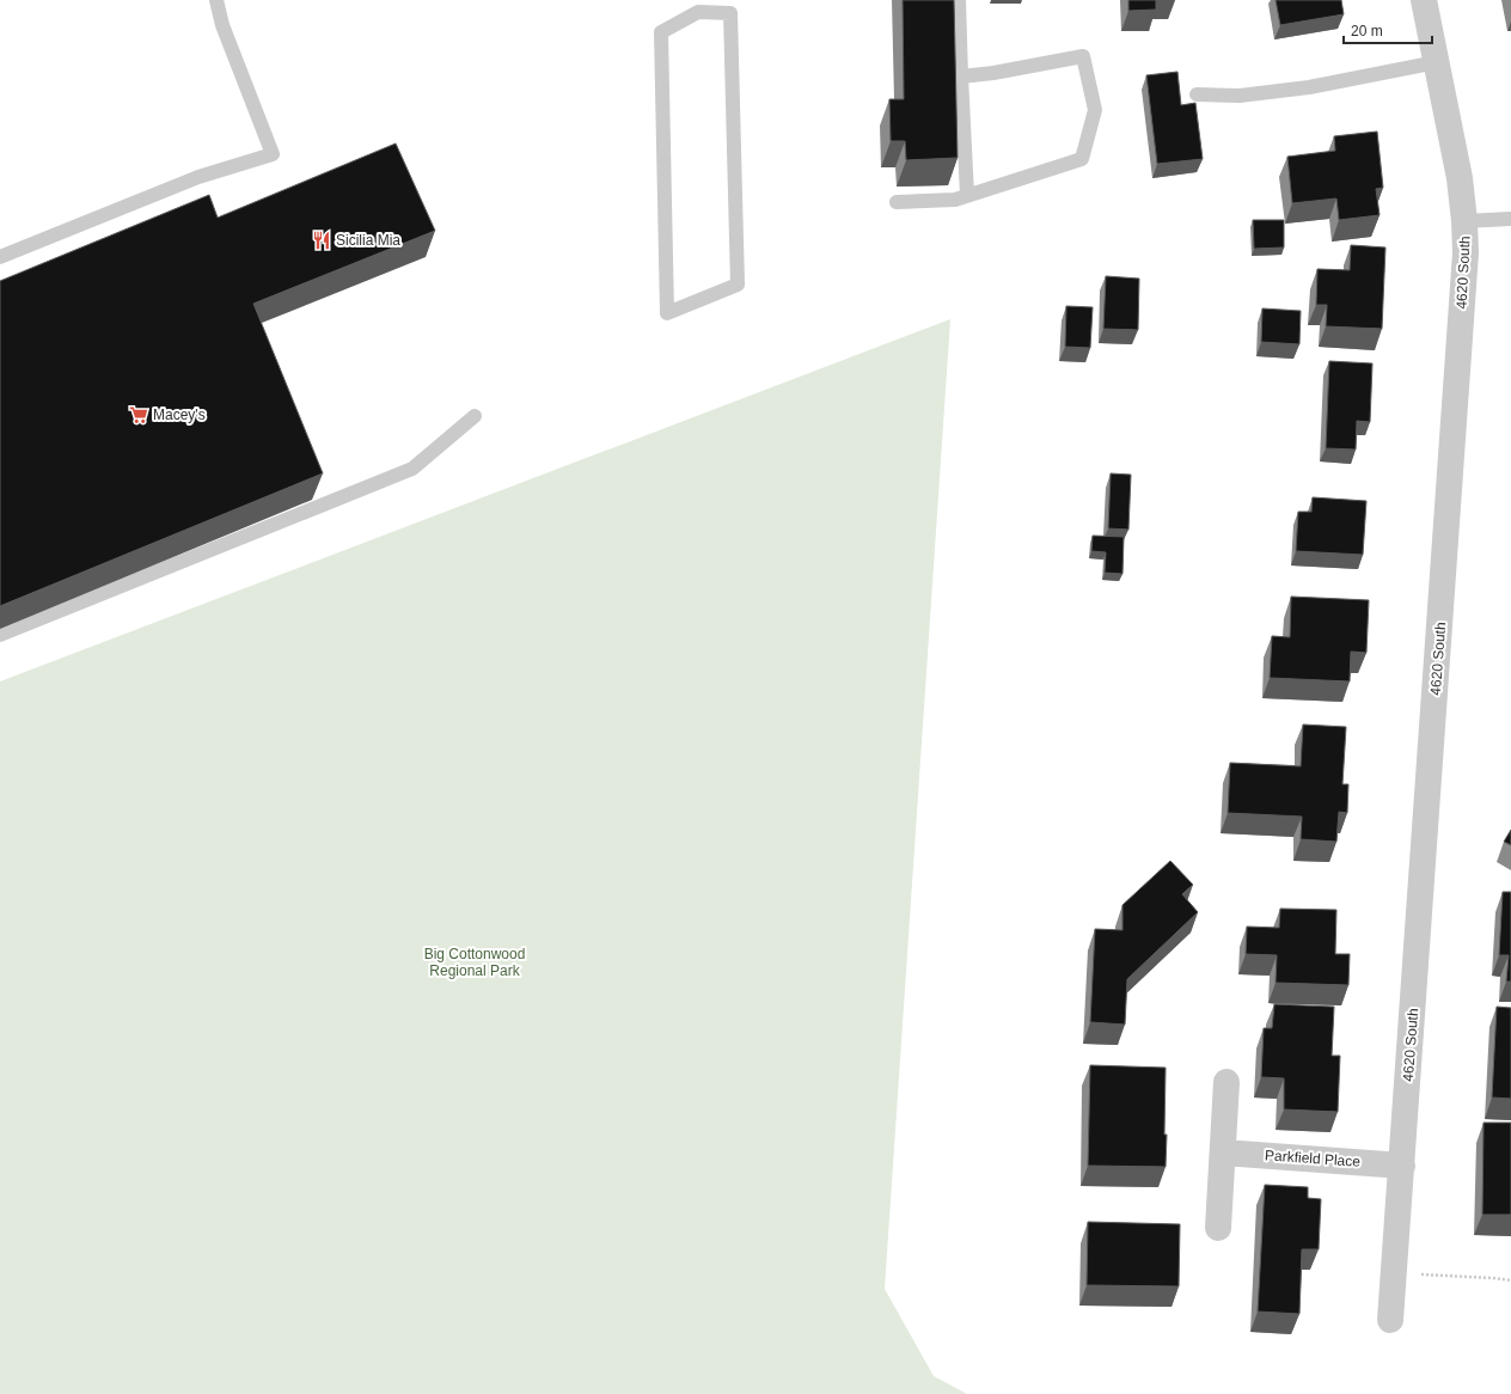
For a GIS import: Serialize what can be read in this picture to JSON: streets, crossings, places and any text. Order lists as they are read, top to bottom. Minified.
{"streets":{"street":["4620 South","Parkfield Place"]},"crossings":[["4620 South","Parkfield Place"]],"parks":["Big Cottonwood Regional Park"],"places":{"restaurant":["Sicilia Mia"],"supermarket":["Macey's"]},"scale_bar":"20 m"}
